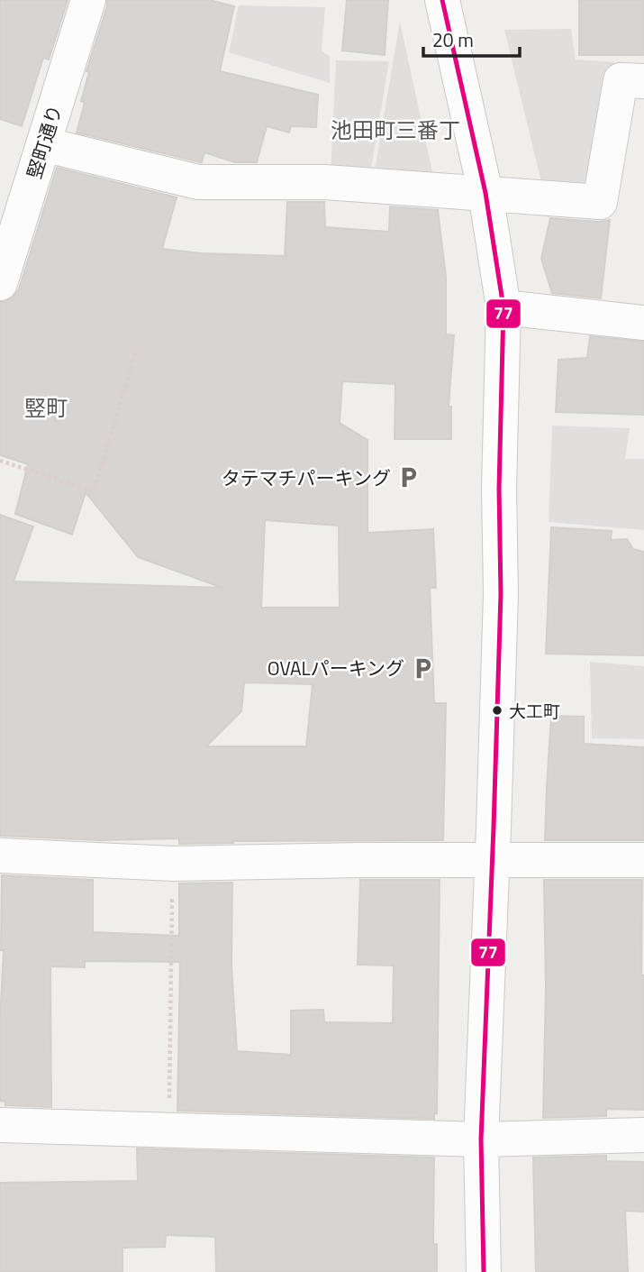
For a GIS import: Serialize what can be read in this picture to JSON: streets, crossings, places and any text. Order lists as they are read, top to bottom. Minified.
{"streets":{"street":["竪町通り"]},"districts":["池田町三番丁","竪町"],"places":{"parking":["タテマチパーキング","OVALパーキング"],"other":["大工町"]},"lines":["transit line 77"],"scale_bar":"20 m"}
